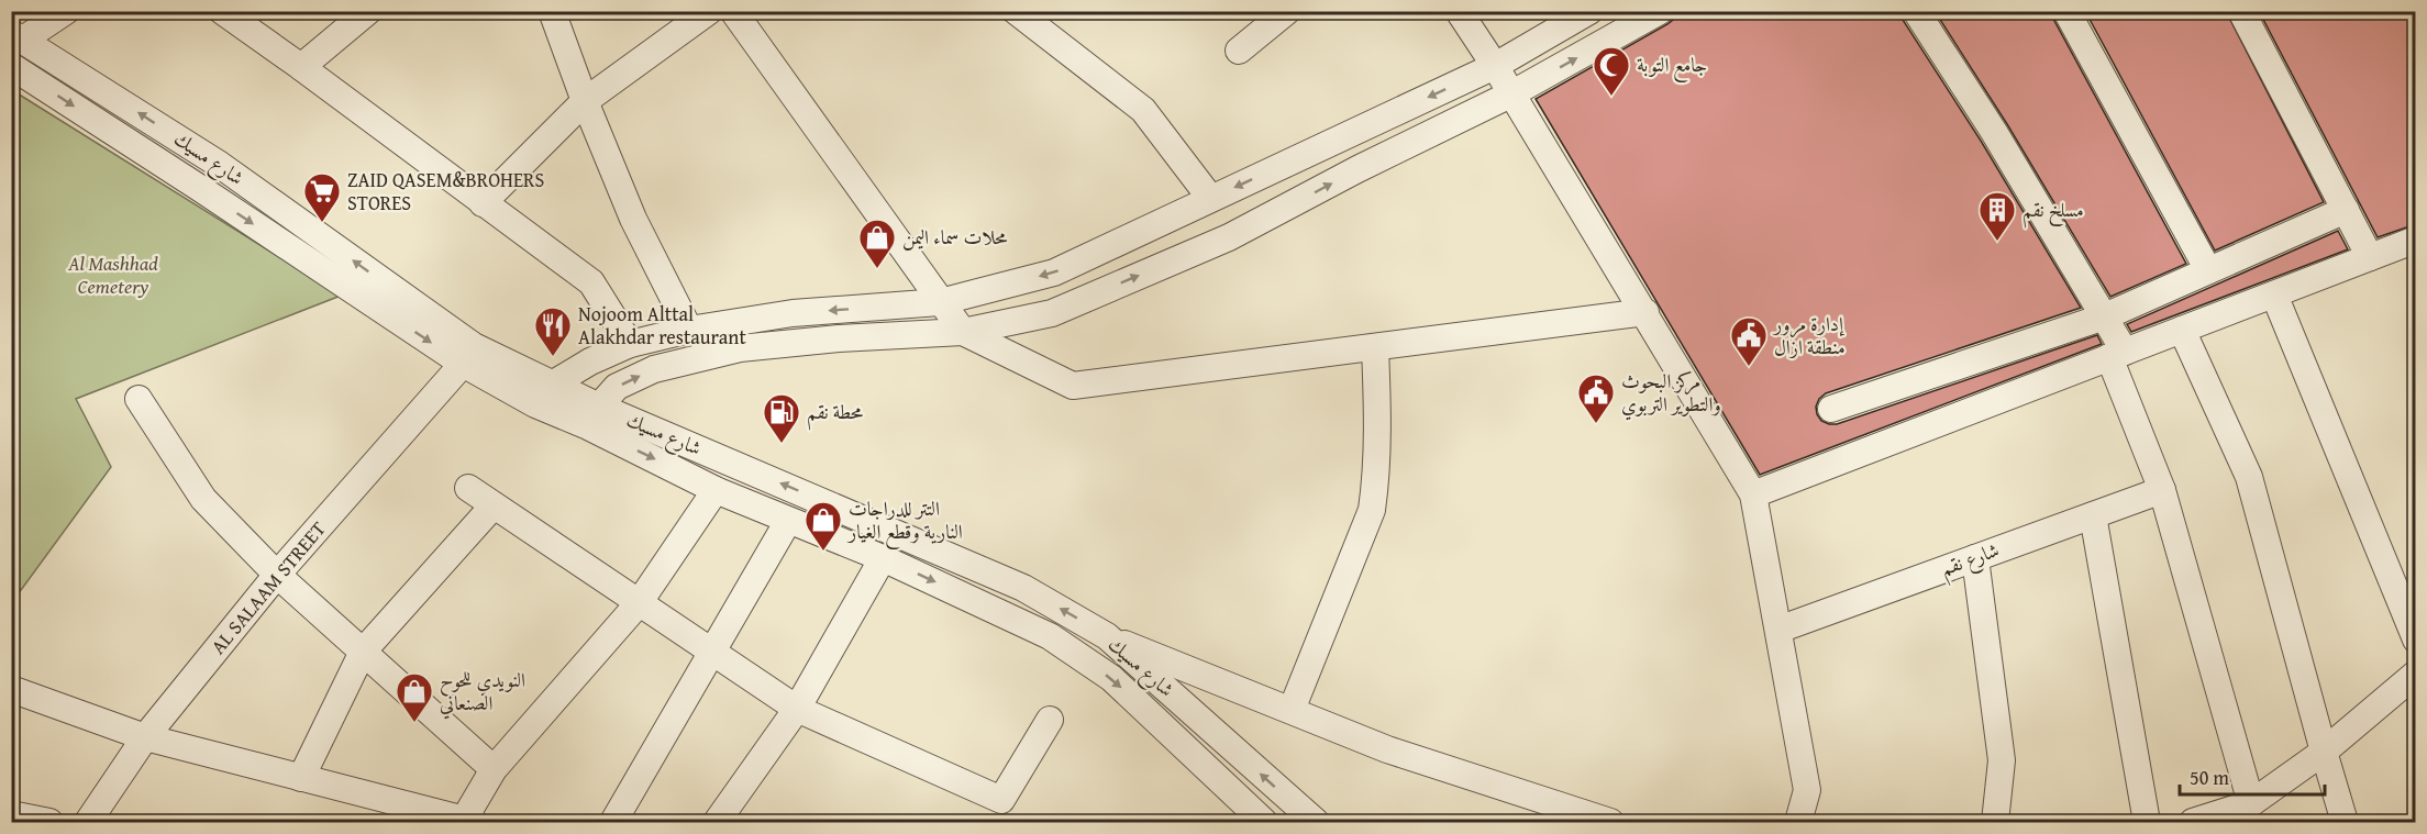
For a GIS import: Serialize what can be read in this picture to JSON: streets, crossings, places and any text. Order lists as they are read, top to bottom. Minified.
{"streets":{"street":["شارع مسيك","شارع نقم","AL SALAAM STREET"]},"crossings":[["شارع مسيك","AL SALAAM STREET"]],"parks":["Al Mashhad Cemetery"],"places":{"mosque":["جامع التوبة"],"supermarket":["ZAID QASEM&BROHERS STORES"],"building":["مسلخ نقم"],"shop":["محلات سماء اليمن","التتر للدراجات النارية وقطع الغيار","النويدي للحوح الصنعاني"],"restaurant":["Nojoom Alttal Alakhdar restaurant"],"public building":["إدارة مرور منطقة ازال","مركز البحوث والتطوير التربوي"],"fuel station":["محطة نقم"]},"scale_bar":"50 m"}
